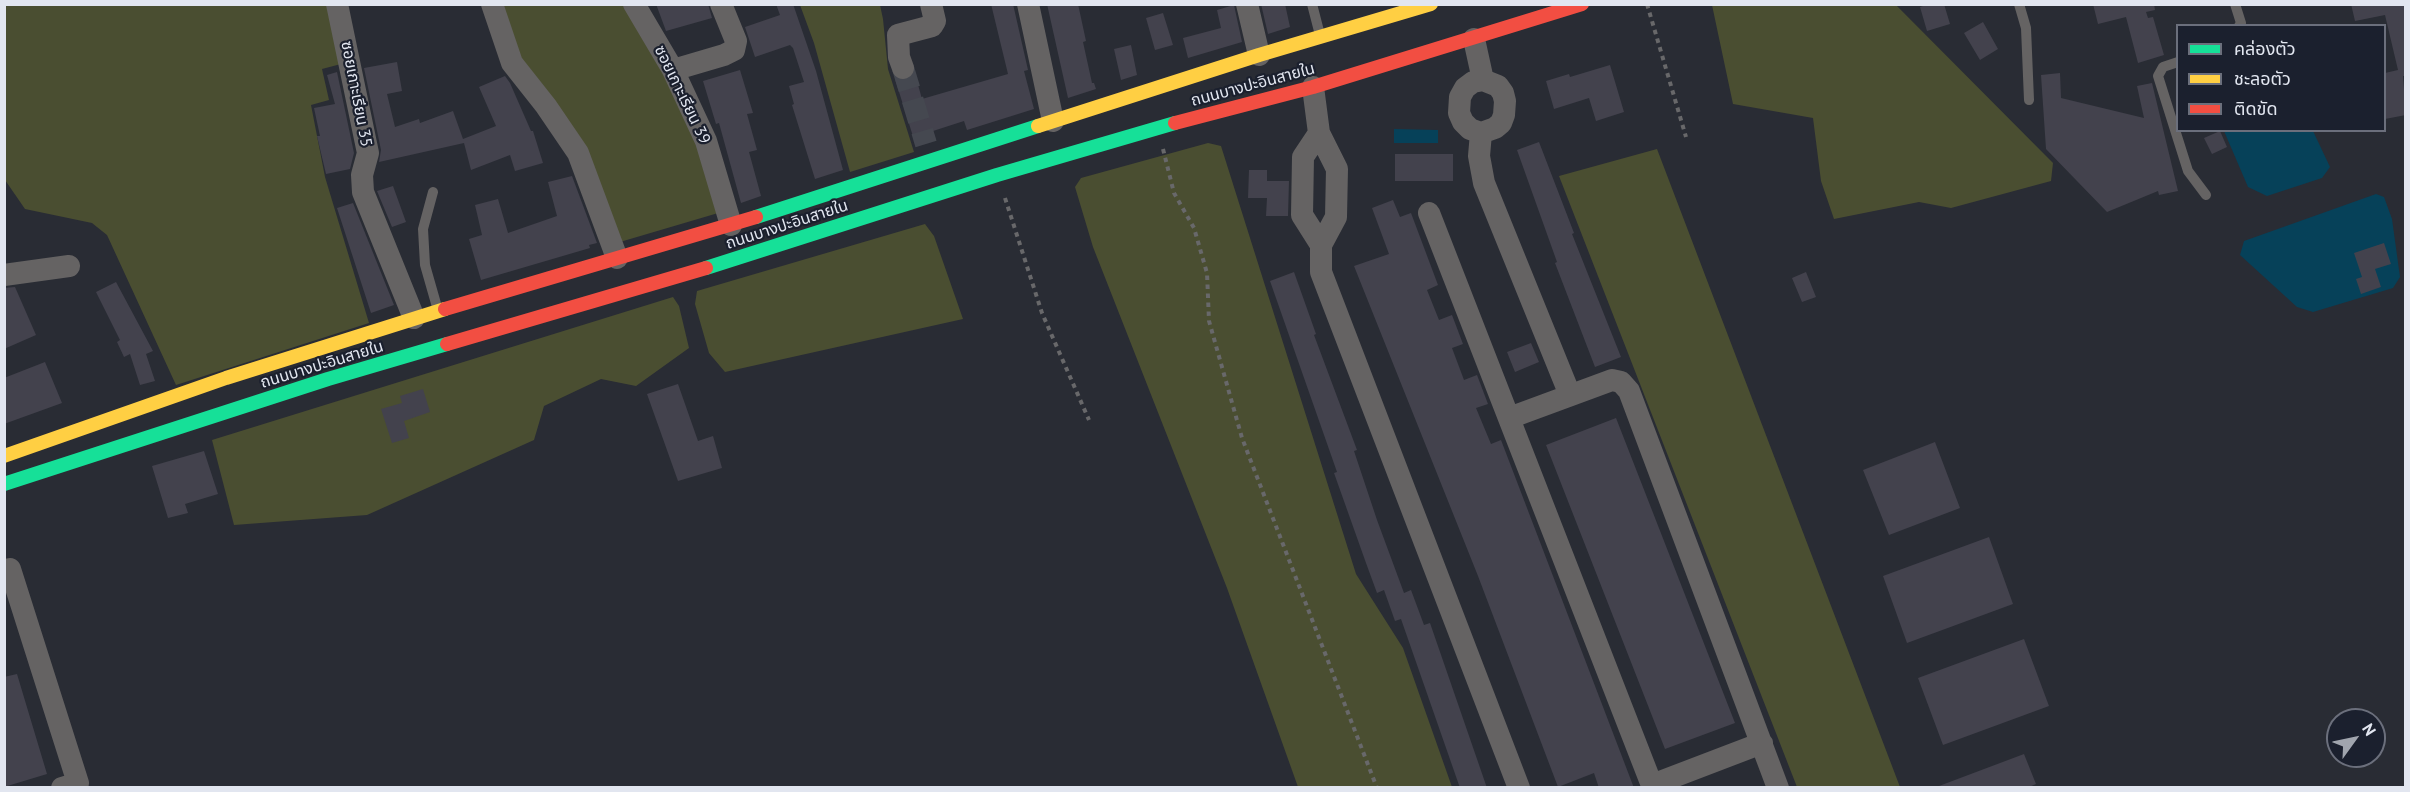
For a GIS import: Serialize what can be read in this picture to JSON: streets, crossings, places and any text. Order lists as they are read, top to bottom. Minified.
{"streets":{"main road":["ถนนบางปะอินสายใน"],"street":["ซอยเกาะเรียน 35","ซอยเกาะเรียน 39"]},"crossings":[["ถนนบางปะอินสายใน","ซอยเกาะเรียน 35"],["ถนนบางปะอินสายใน","ซอยเกาะเรียน 39"]],"legend":["คล่องตัว","ชะลอตัว","ติดขัด"],"north":"top right"}
